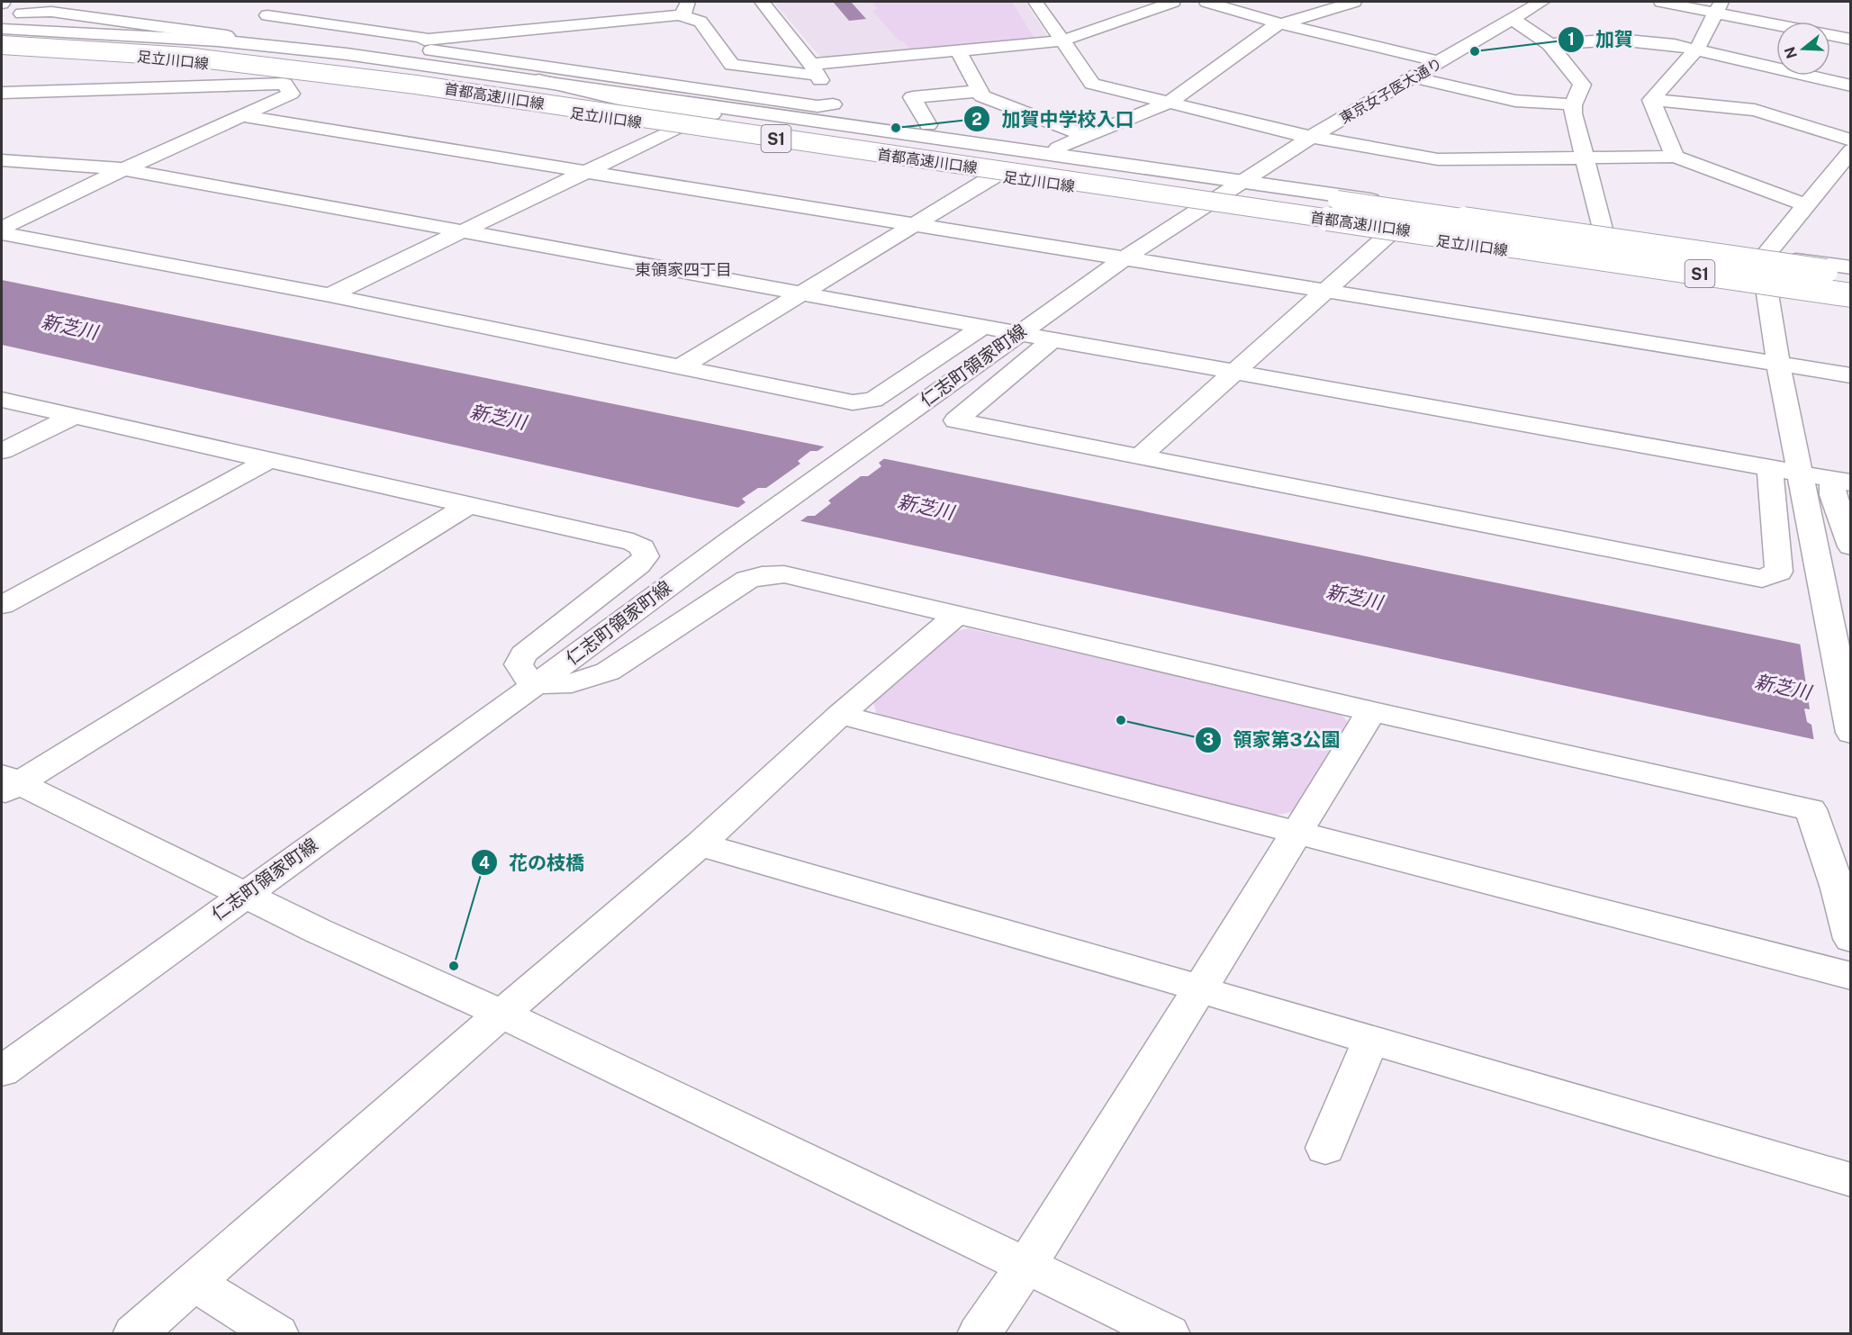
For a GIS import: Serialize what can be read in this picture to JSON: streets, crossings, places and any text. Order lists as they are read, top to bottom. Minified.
{"streets":{"main road":["足立川口線","東京女子医大通り","首都高速川口線","S1","仁志町領家町線"]},"crossings":[["足立川口線","東京女子医大通り"],["足立川口線","首都高速川口線"],["足立川口線","S1"],["足立川口線","仁志町領家町線"],["東京女子医大通り","仁志町領家町線"],["首都高速川口線","S1"]],"districts":["東領家四丁目"],"water":["新芝川"],"places":["加賀","加賀中学校入口","領家第3公園","花の枝橋"],"north":"left"}
